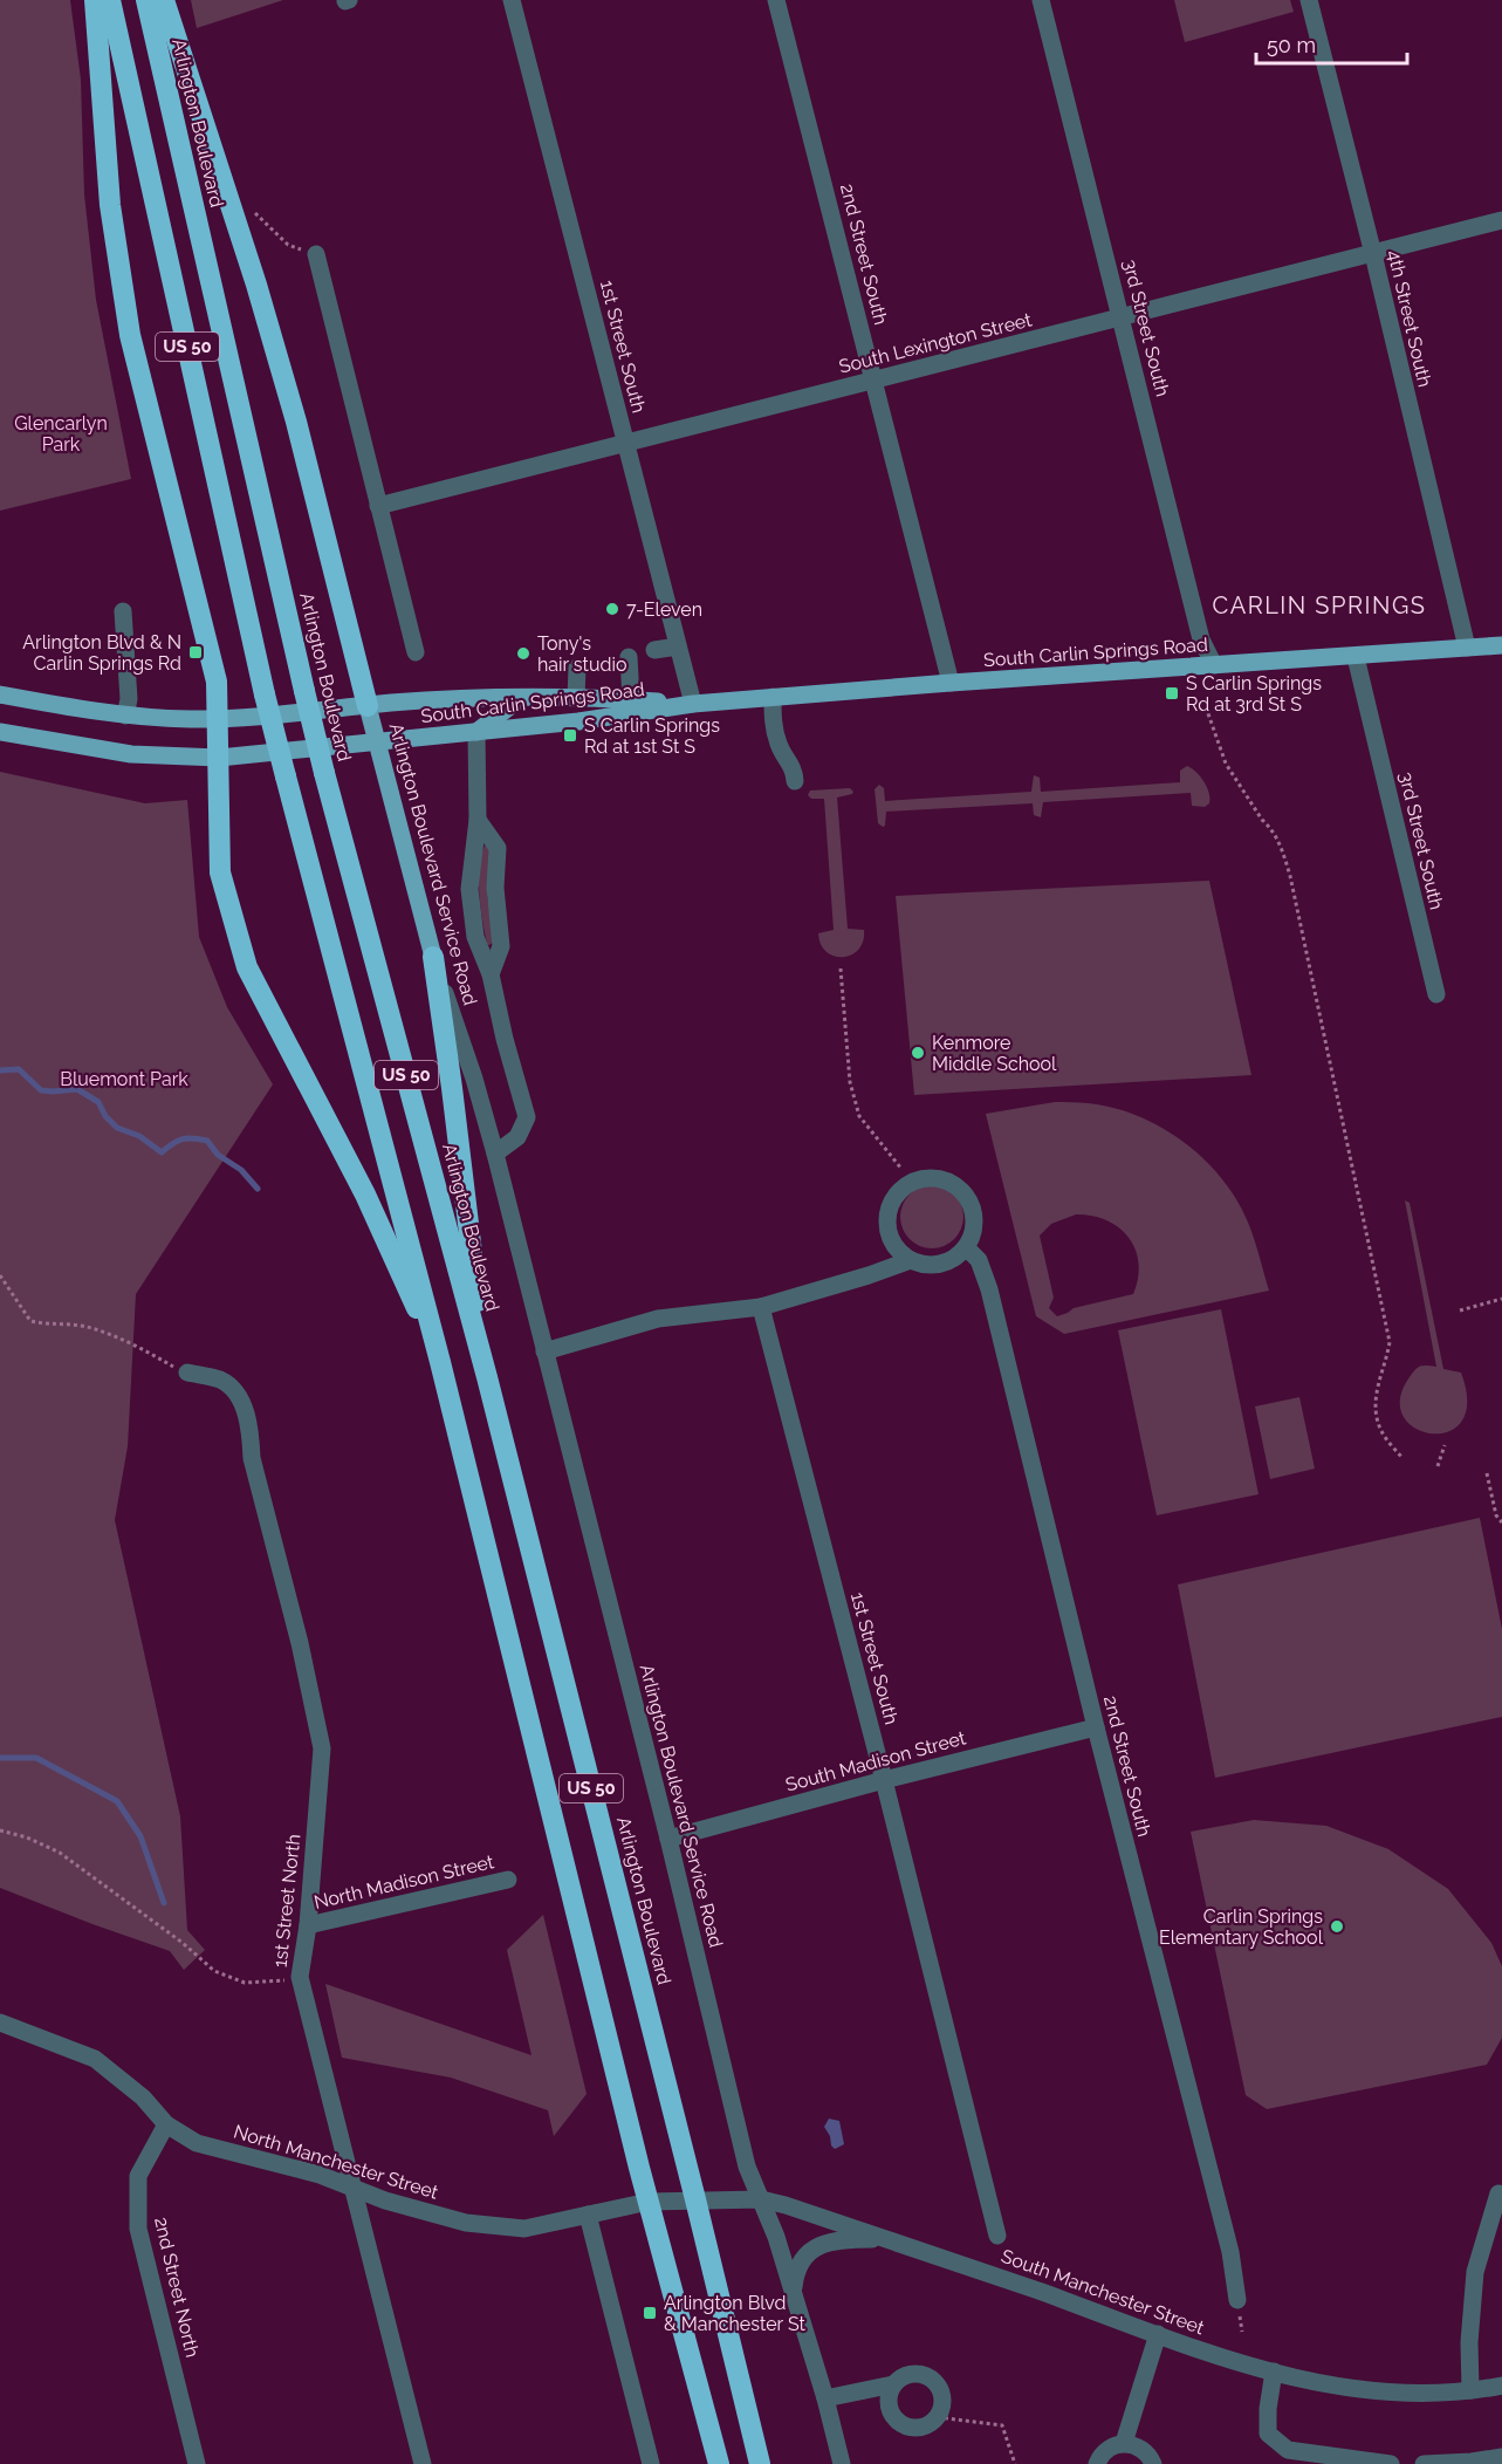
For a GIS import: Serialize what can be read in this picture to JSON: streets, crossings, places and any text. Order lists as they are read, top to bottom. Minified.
{"streets":{"highway":["Arlington Boulevard","US 50"],"main road":["South Carlin Springs Road","Arlington Boulevard Service Road"],"street":["2nd Street South","4th Street South","3rd Street South","South Lexington Street","1st Street South","South Madison Street","North Madison Street","1st Street North","North Manchester Street","2nd Street North","South Manchester Street"]},"crossings":[["Arlington Boulevard","North Manchester Street"],["Arlington Boulevard","South Manchester Street"],["2nd Street South","South Lexington Street"],["2nd Street South","South Carlin Springs Road"],["2nd Street South","South Madison Street"],["4th Street South","South Lexington Street"],["4th Street South","South Carlin Springs Road"],["3rd Street South","South Lexington Street"],["3rd Street South","South Carlin Springs Road"],["South Lexington Street","1st Street South"],["US 50","North Manchester Street"],["1st Street South","South Carlin Springs Road"],["1st Street South","South Madison Street"],["South Carlin Springs Road","Arlington Boulevard Service Road"],["Arlington Boulevard Service Road","South Madison Street"],["Arlington Boulevard Service Road","South Manchester Street"],["North Madison Street","1st Street North"],["1st Street North","North Manchester Street"],["North Manchester Street","2nd Street North"],["North Manchester Street","South Manchester Street"]],"districts":["CARLIN SPRINGS"],"parks":["Glencarlyn Park","Bluemont Park"],"places":{"other":["7-Eleven","Tony's hair studio","Kenmore Middle School","Carlin Springs Elementary School"],"transit":["Arlington Blvd & N Carlin Springs Rd","S Carlin Springs Rd at 3rd St S","S Carlin Springs Rd at 1st St S","Arlington Blvd & Manchester St"]},"scale_bar":"50 m"}
